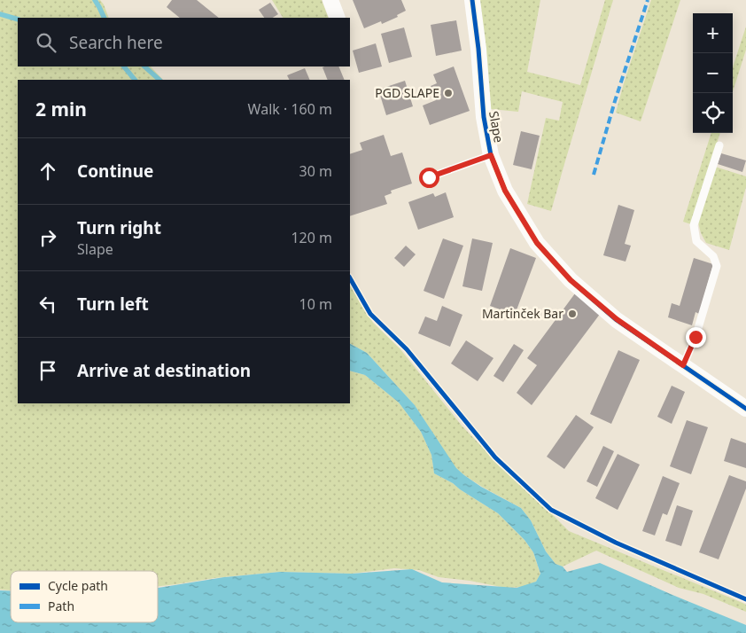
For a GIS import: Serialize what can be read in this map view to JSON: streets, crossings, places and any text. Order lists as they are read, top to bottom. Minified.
{"streets":{"street":["Slape"]},"places":["PGD SLAPE","Martinček Bar"],"legend":["Cycle path","Path"],"page":{"map_buttons":["+","−"],"search":"Search here","heading":["2 min","Walk · 160 m"],"list":[["Continue","30 m"],["Turn right","Slape","120 m"],["Turn left","10 m"],"Arrive at destination"]}}
